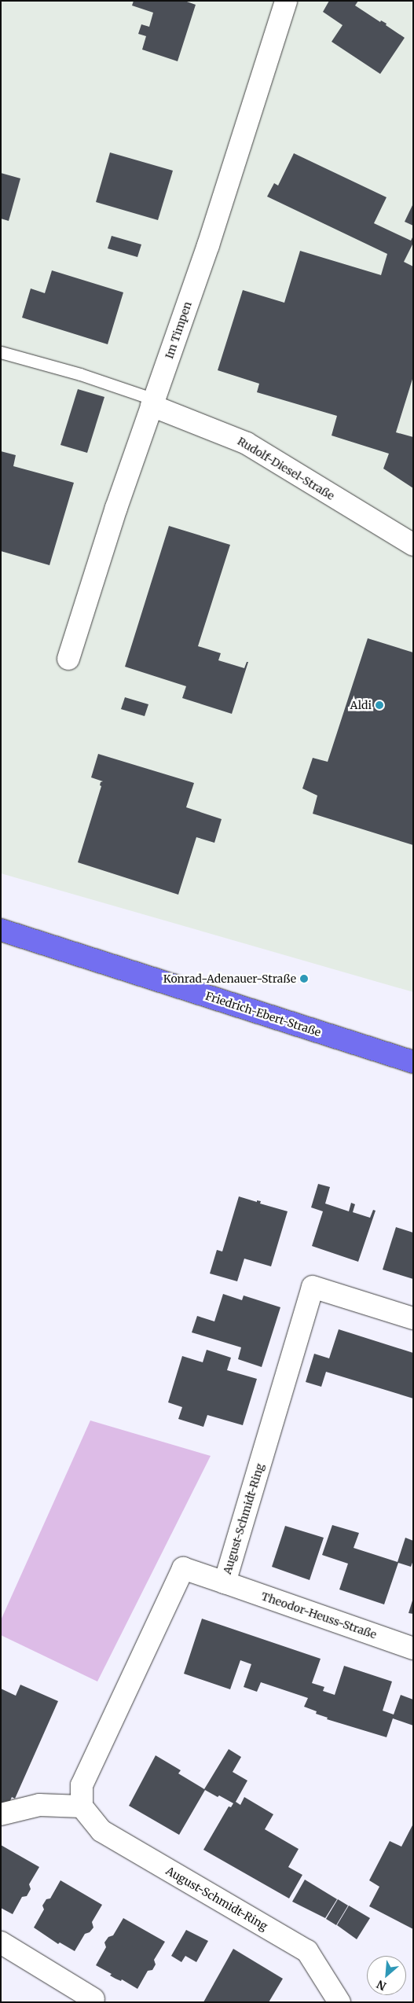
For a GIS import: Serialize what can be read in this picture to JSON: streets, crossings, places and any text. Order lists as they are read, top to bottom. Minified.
{"streets":{"main road":["Friedrich-Ebert-Straße"],"street":["Im Timpen","Rudolf-Diesel-Straße","August-Schmidt-Ring","Theodor-Heuss-Straße"]},"crossings":[["Im Timpen","Rudolf-Diesel-Straße"],["August-Schmidt-Ring","Theodor-Heuss-Straße"]],"places":["Aldi","Konrad-Adenauer-Straße"],"north":"bottom left"}
